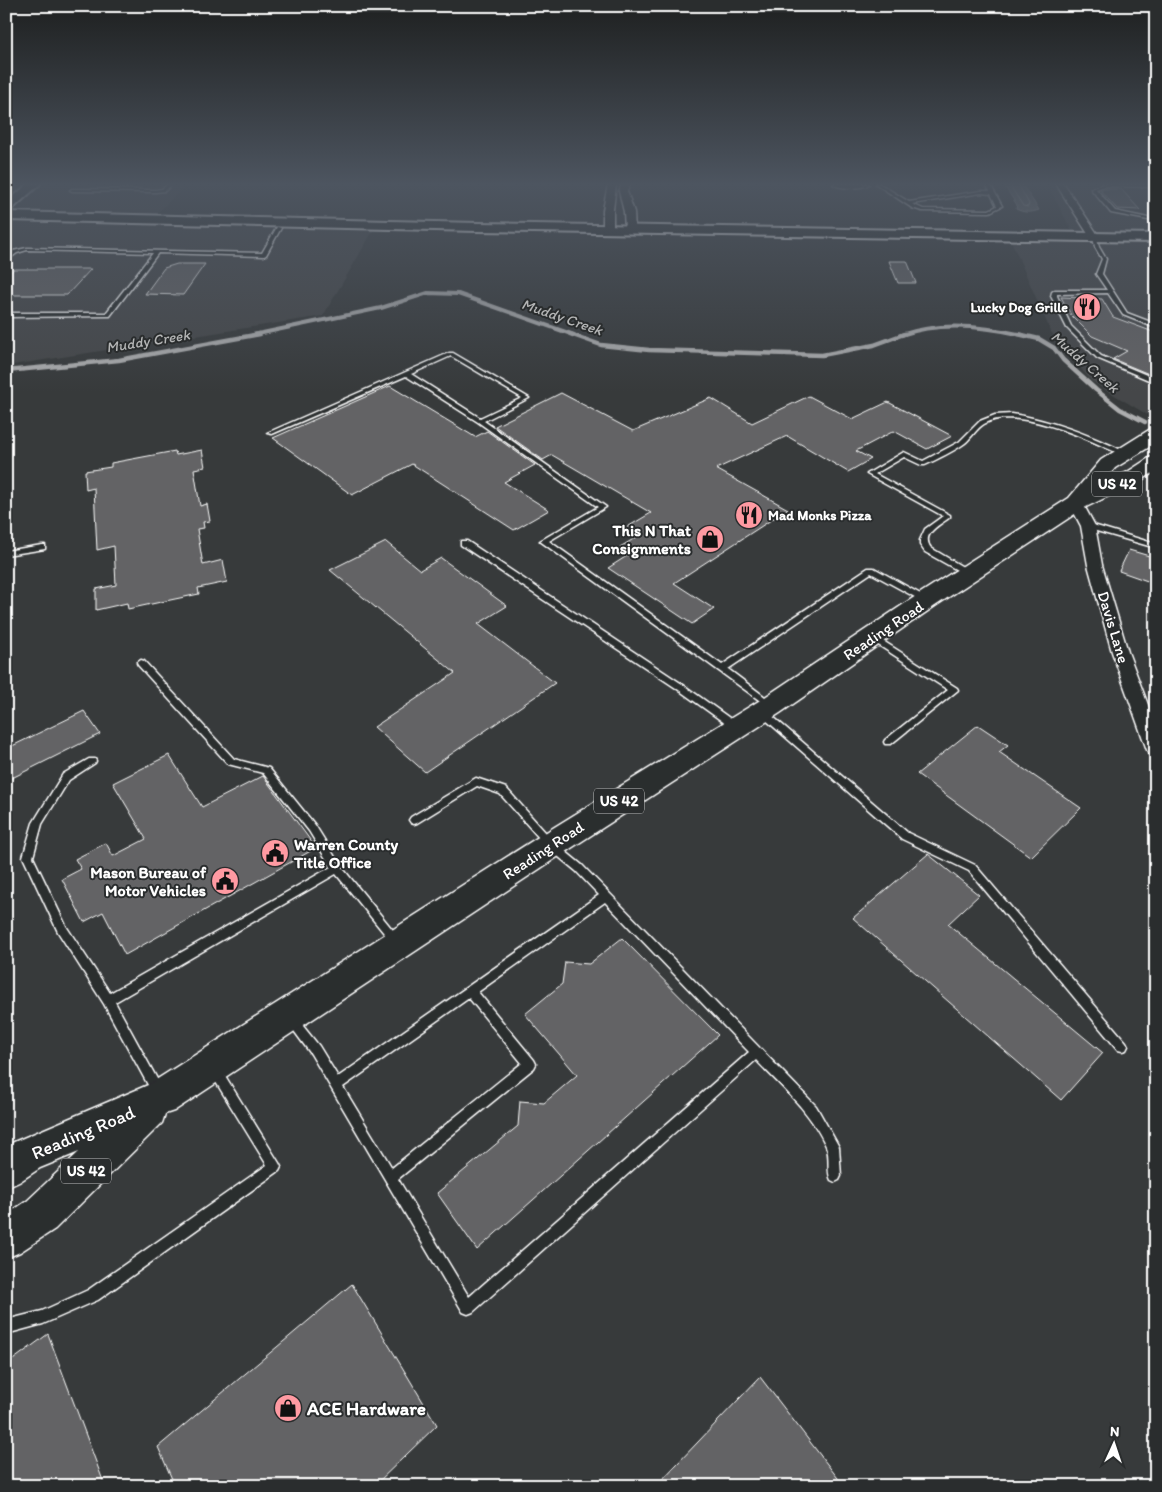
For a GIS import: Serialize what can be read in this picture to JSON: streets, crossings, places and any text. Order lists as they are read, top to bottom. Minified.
{"streets":{"main road":["US 42","Reading Road"],"street":["Davis Lane"]},"crossings":[["Davis Lane","Reading Road"]],"water":["Muddy Creek"],"places":{"restaurant":["Lucky Dog Grille","Mad Monks Pizza"],"shop":["This N That Consignments","ACE Hardware"],"public building":["Warren County Title Office","Mason Bureau of Motor Vehicles"]},"north":"top"}
